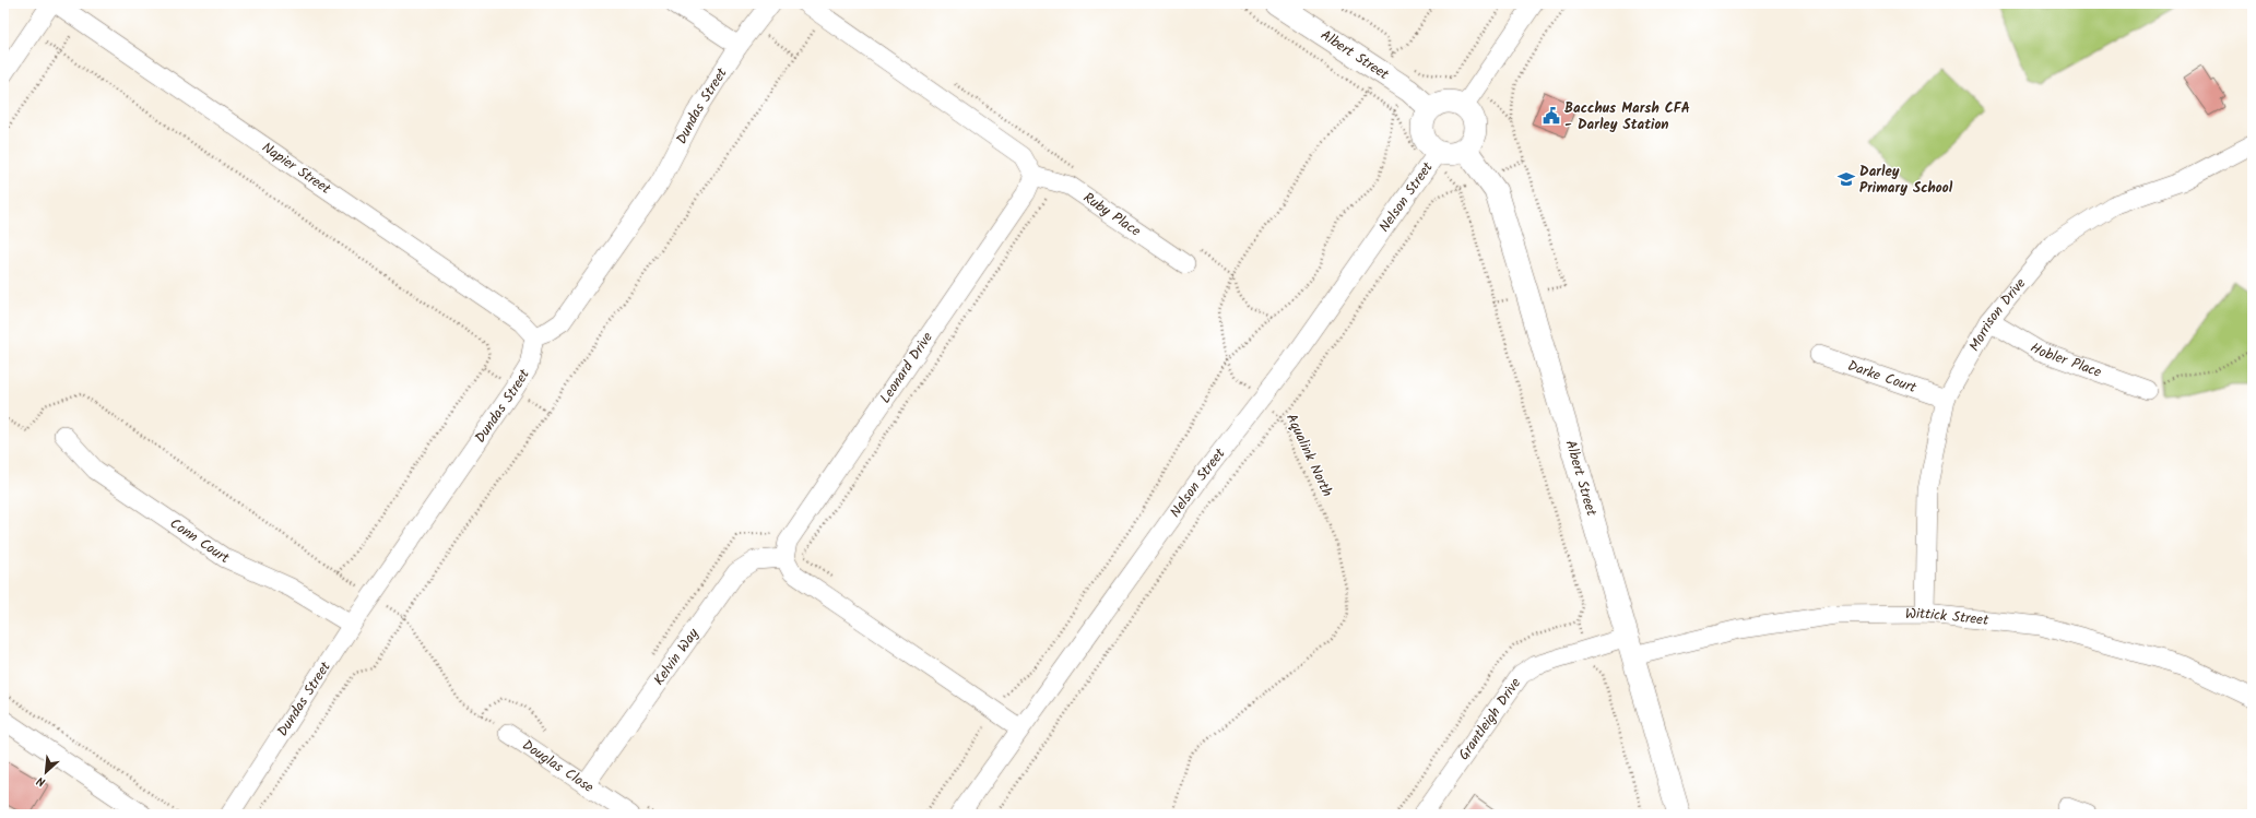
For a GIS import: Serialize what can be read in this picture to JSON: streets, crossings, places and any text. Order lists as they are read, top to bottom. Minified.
{"streets":{"street":["Albert Street","Dundas Street","Napier Street","Nelson Street","Ruby Place","Morrison Drive","Hobler Place","Leonard Drive","Darke Court","Conn Court","Wittick Street","Kelvin Way","Grantleigh Drive","Douglas Close"],"path":["Aqualink North"]},"crossings":[["Albert Street","Nelson Street"],["Albert Street","Wittick Street"],["Albert Street","Grantleigh Drive"],["Dundas Street","Napier Street"],["Dundas Street","Conn Court"],["Nelson Street","Aqualink North"],["Ruby Place","Leonard Drive"],["Morrison Drive","Hobler Place"],["Morrison Drive","Darke Court"],["Morrison Drive","Wittick Street"],["Leonard Drive","Kelvin Way"],["Wittick Street","Grantleigh Drive"],["Kelvin Way","Douglas Close"]],"places":{"public building":["Bacchus Marsh CFA - Darley Station"],"school or university":["Darley Primary School"]},"north":"bottom left"}
